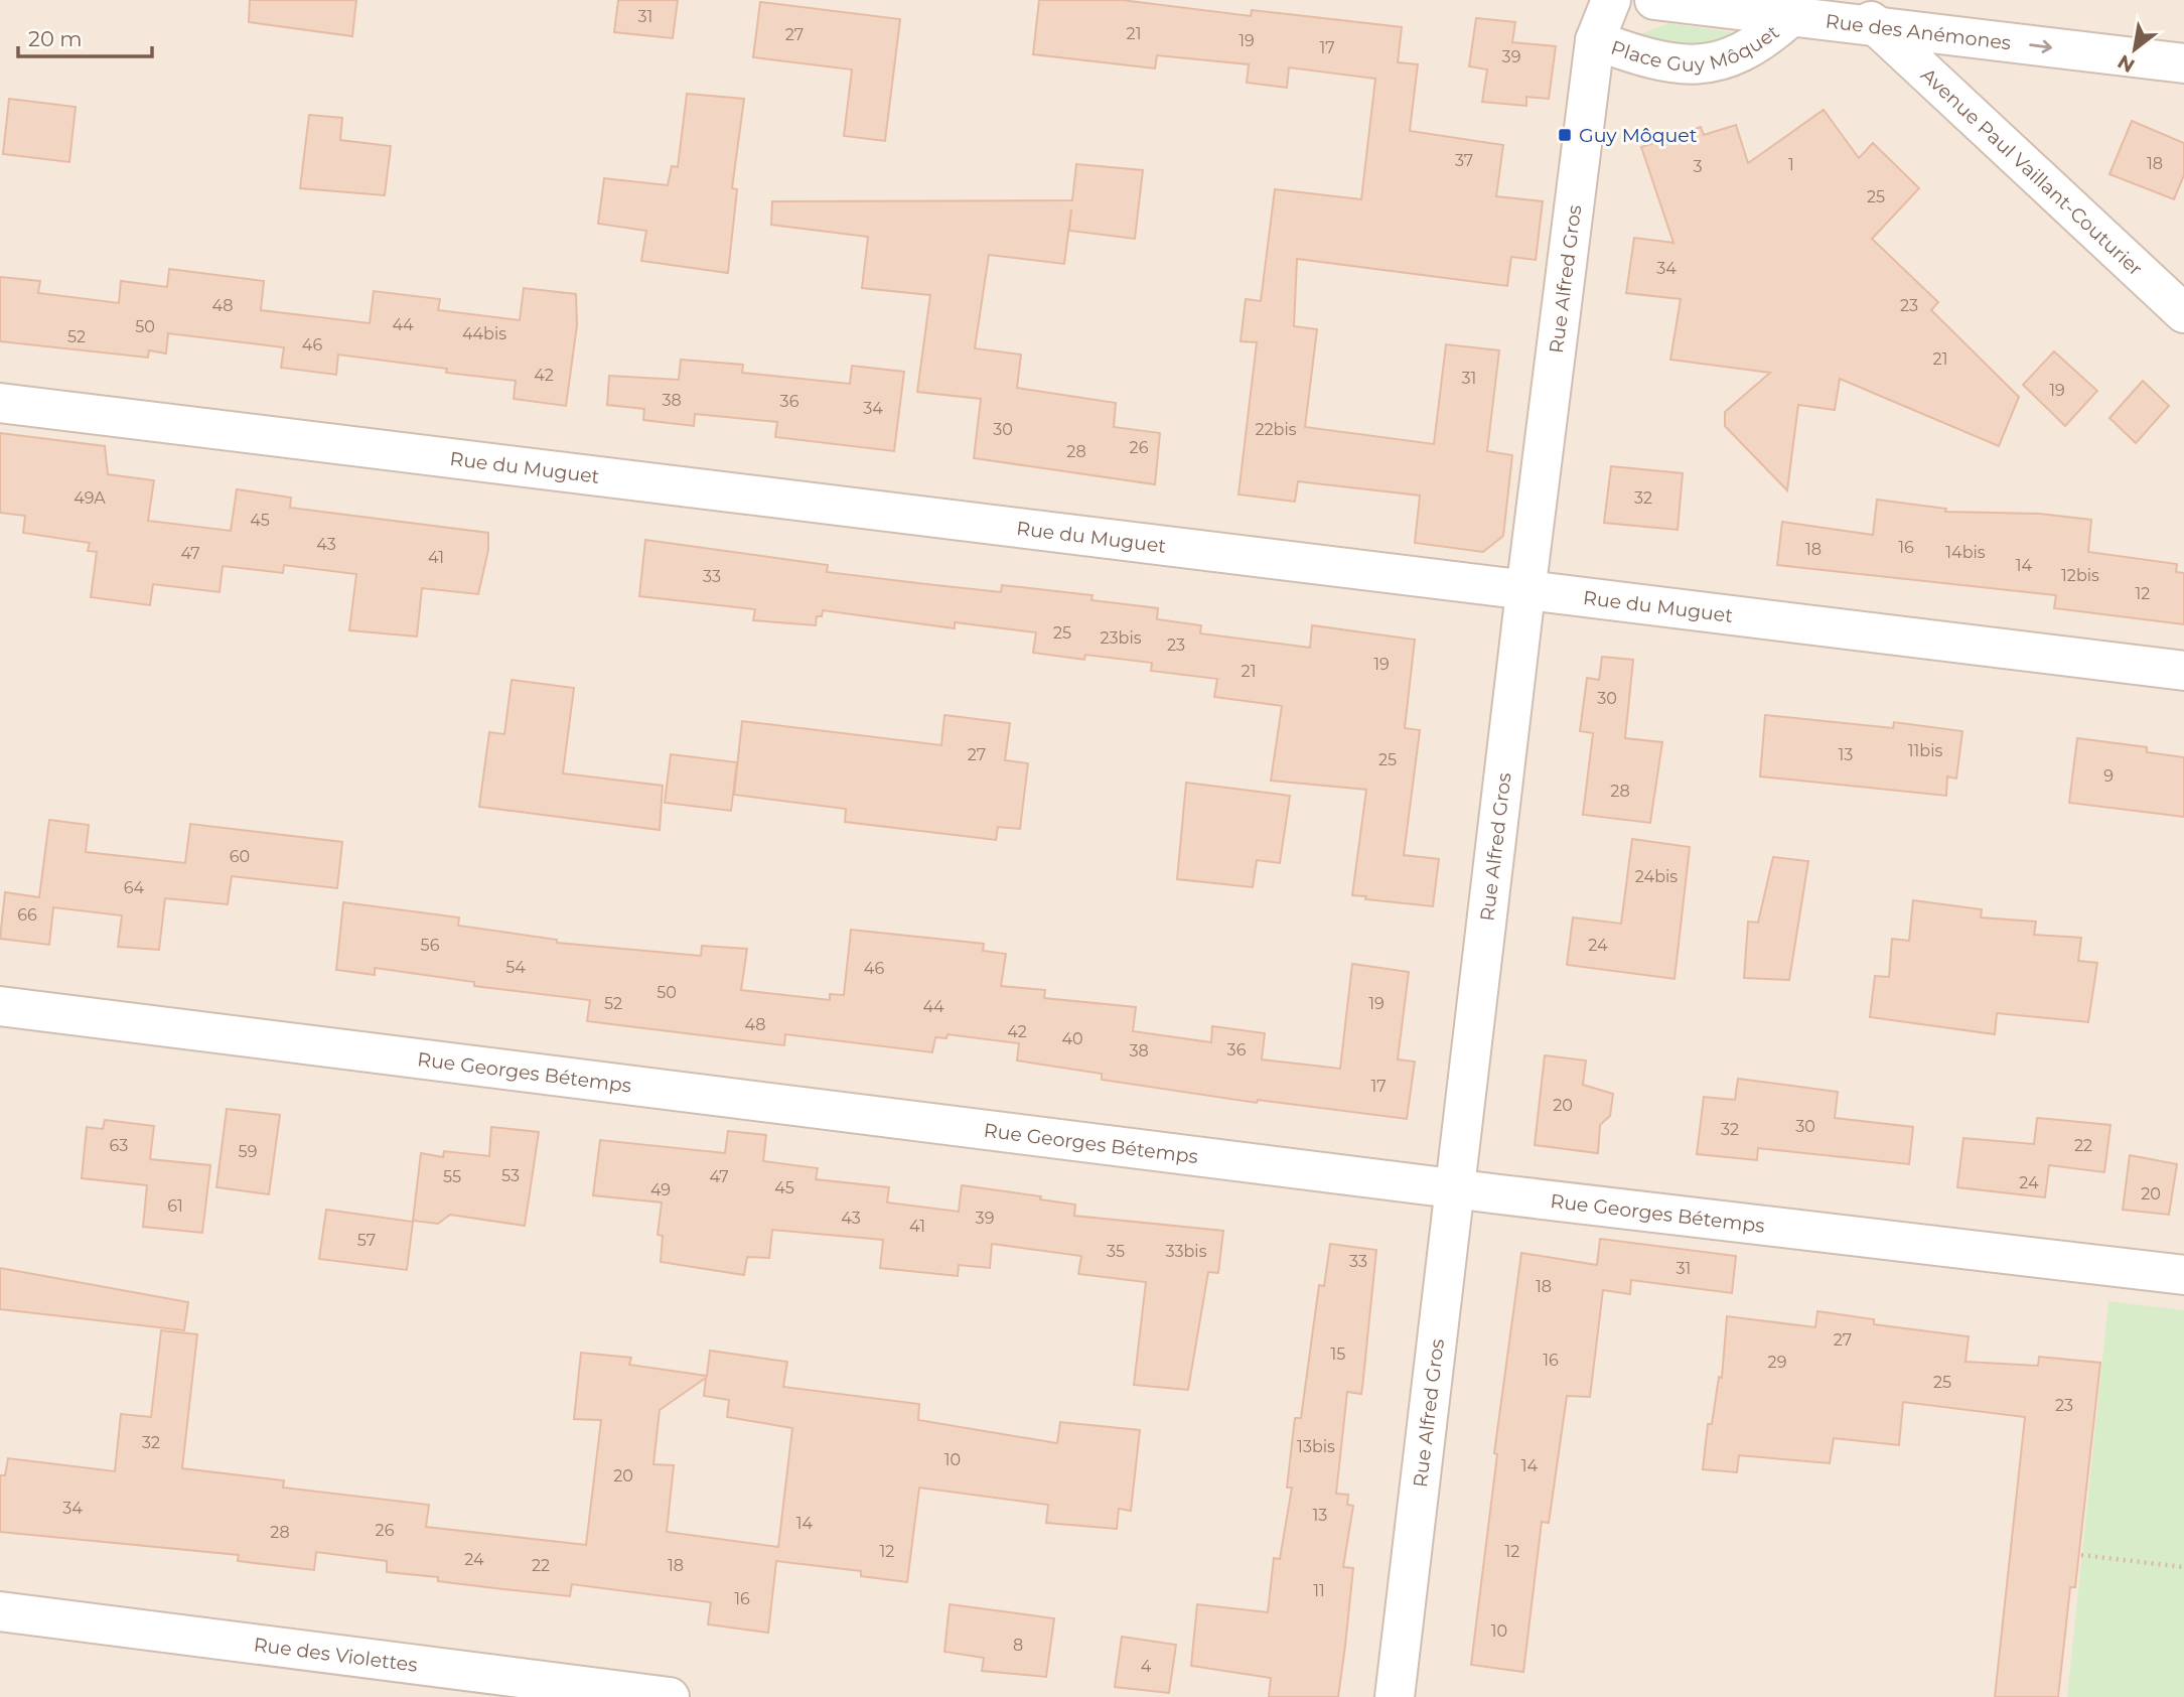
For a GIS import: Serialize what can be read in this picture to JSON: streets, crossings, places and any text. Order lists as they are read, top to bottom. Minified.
{"streets":{"street":["Rue des Anémones","Place Guy Môquet","Avenue Paul Vaillant-Couturier","Rue Alfred Gros","Rue du Muguet","Rue Georges Bétemps","Rue des Violettes"]},"crossings":[["Rue des Anémones","Place Guy Môquet"],["Rue des Anémones","Avenue Paul Vaillant-Couturier"],["Place Guy Môquet","Rue Alfred Gros"],["Rue Alfred Gros","Rue du Muguet"],["Rue Alfred Gros","Rue Georges Bétemps"]],"one_way":["Rue des Anémones"],"places":{"transit":["Guy Môquet"]},"house_numbers":["31","21","27","19","17","39","37","18","1","3","25","34","48","23","44","50","44bis","52","46","21","42","31","19","38","36","34","30","22bis","26","28","49A","32","45","43","16","18","14bis","47","41","14","12bis","33","12","25","23bis","23","19","21","30","11bis","27","13","25","9","28","60","24bis","64","66","56","24","54","46","50","52","19","44","48","42","40","36","38","17","20","30","32","63","22","59","53","55","47","24","45","49","20","61","43","39","41","57","35","33bis","33","31","18","27","15","16","29","25","23","32","13bis","10","14","20","34","13","14","26","28","12","12","24","22","18","11","16","10","8","4"],"scale_bar":"20 m","north":"bottom left"}
